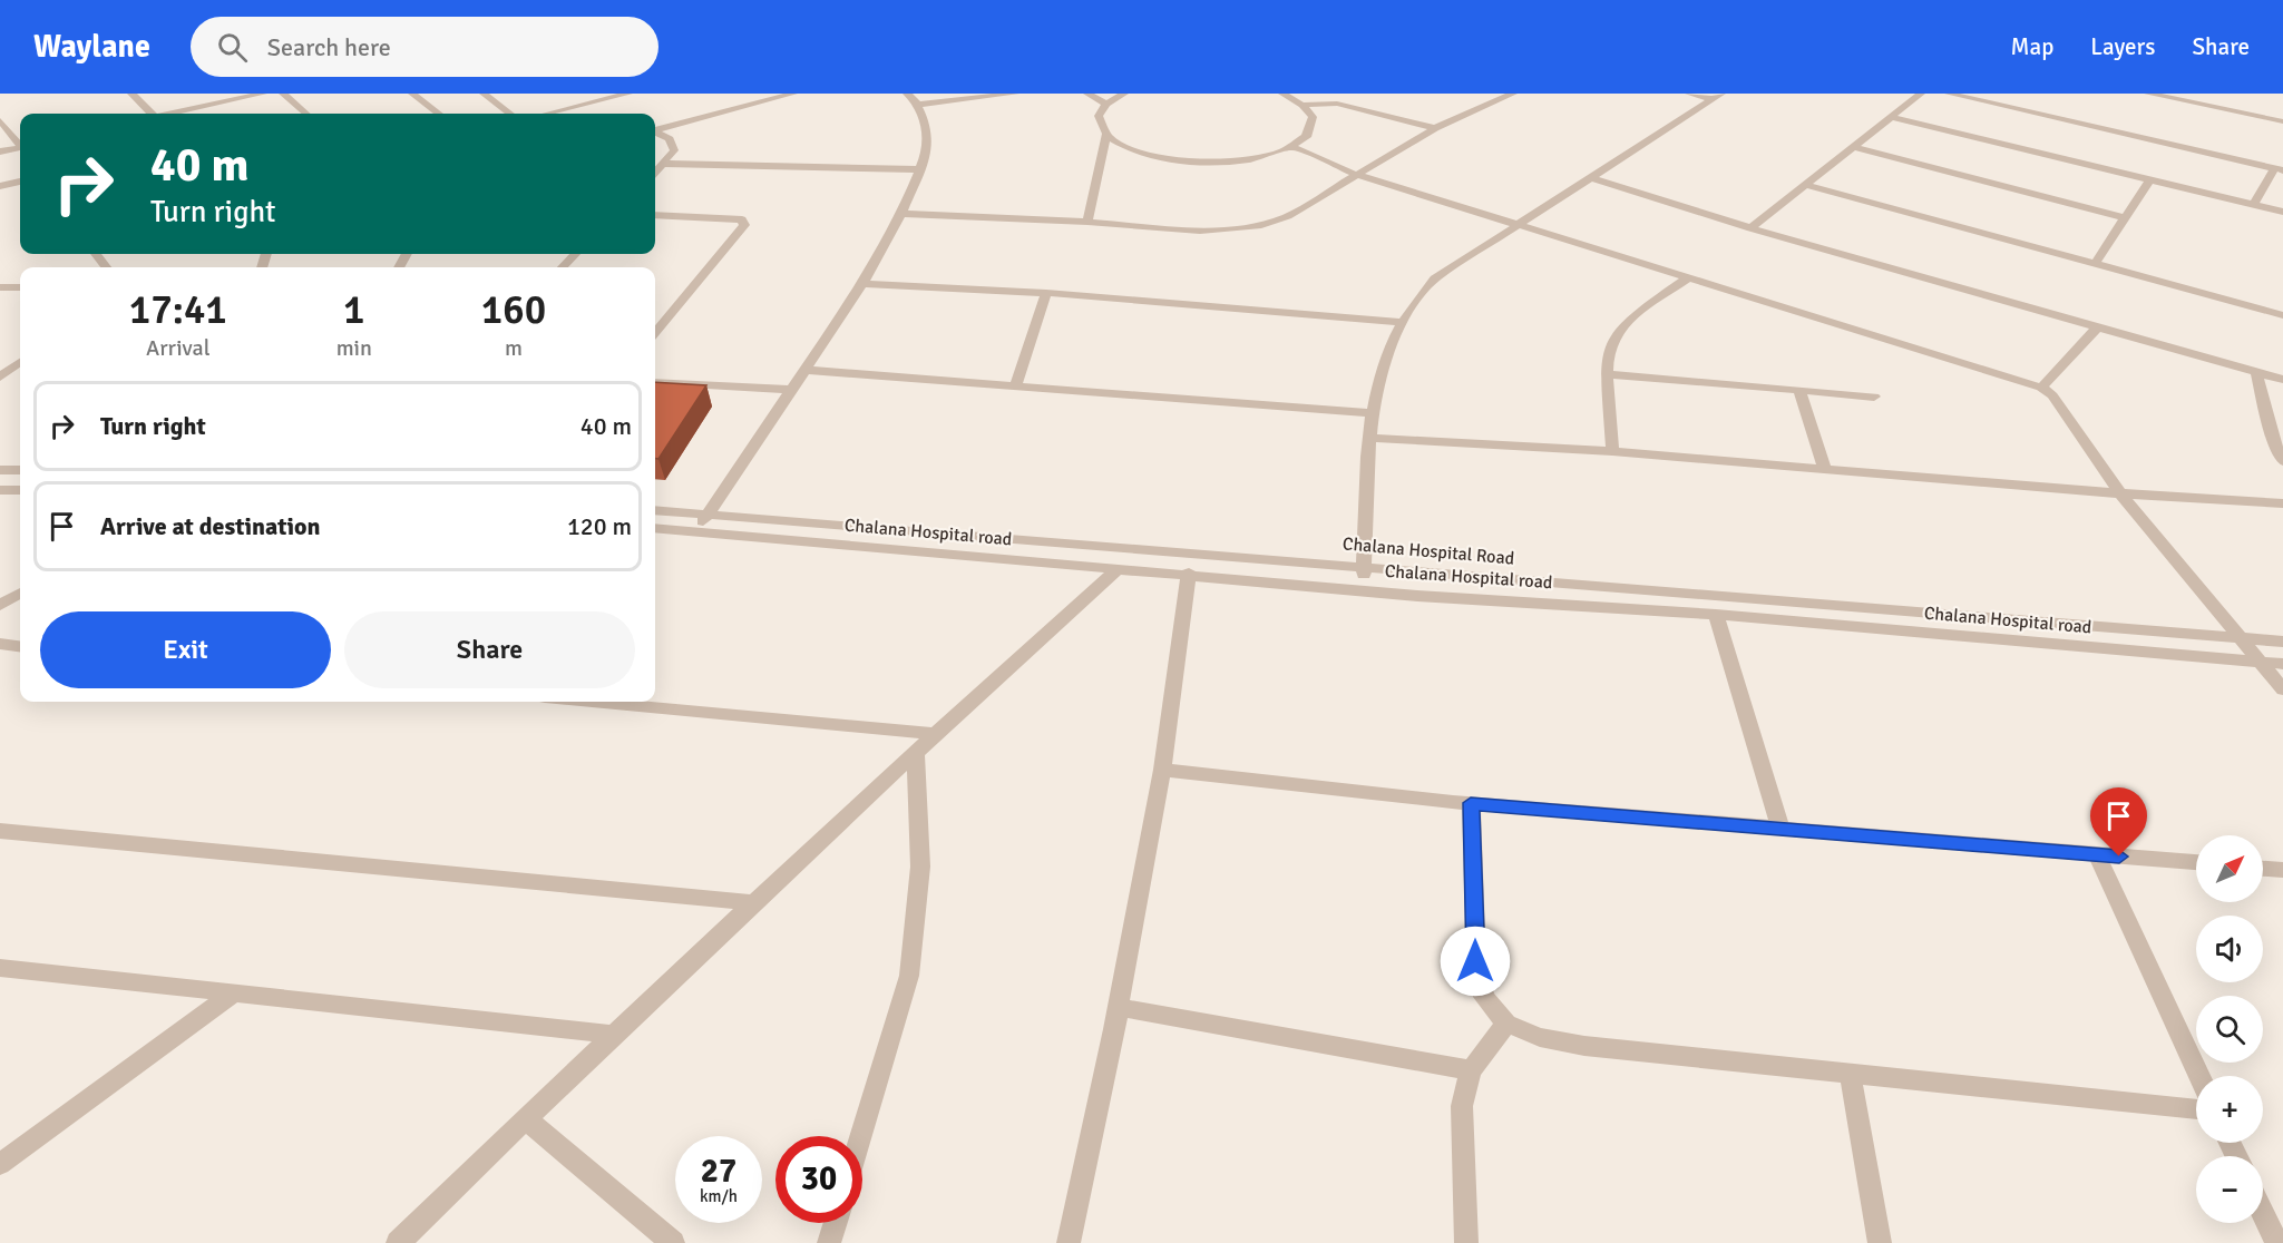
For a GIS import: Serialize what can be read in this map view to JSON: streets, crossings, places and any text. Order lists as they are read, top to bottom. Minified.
{"streets":{"street":["Chalana Hospital road","Chalana Hospital Road"]},"north":"top right","page":{"header":"Waylane","search":"Search here","nav":["Map","Layers","Share"],"turn":["40 m","Turn right"],"eta":["17:41","Arrival","1","min","160","m"],"list":[{"name":"Turn right","value":"40 m"},{"name":"Arrive at destination","value":"120 m"}],"buttons":["Exit","Share"],"map_buttons":["+","−"],"speed":"27 km/h","limit":"30"}}
